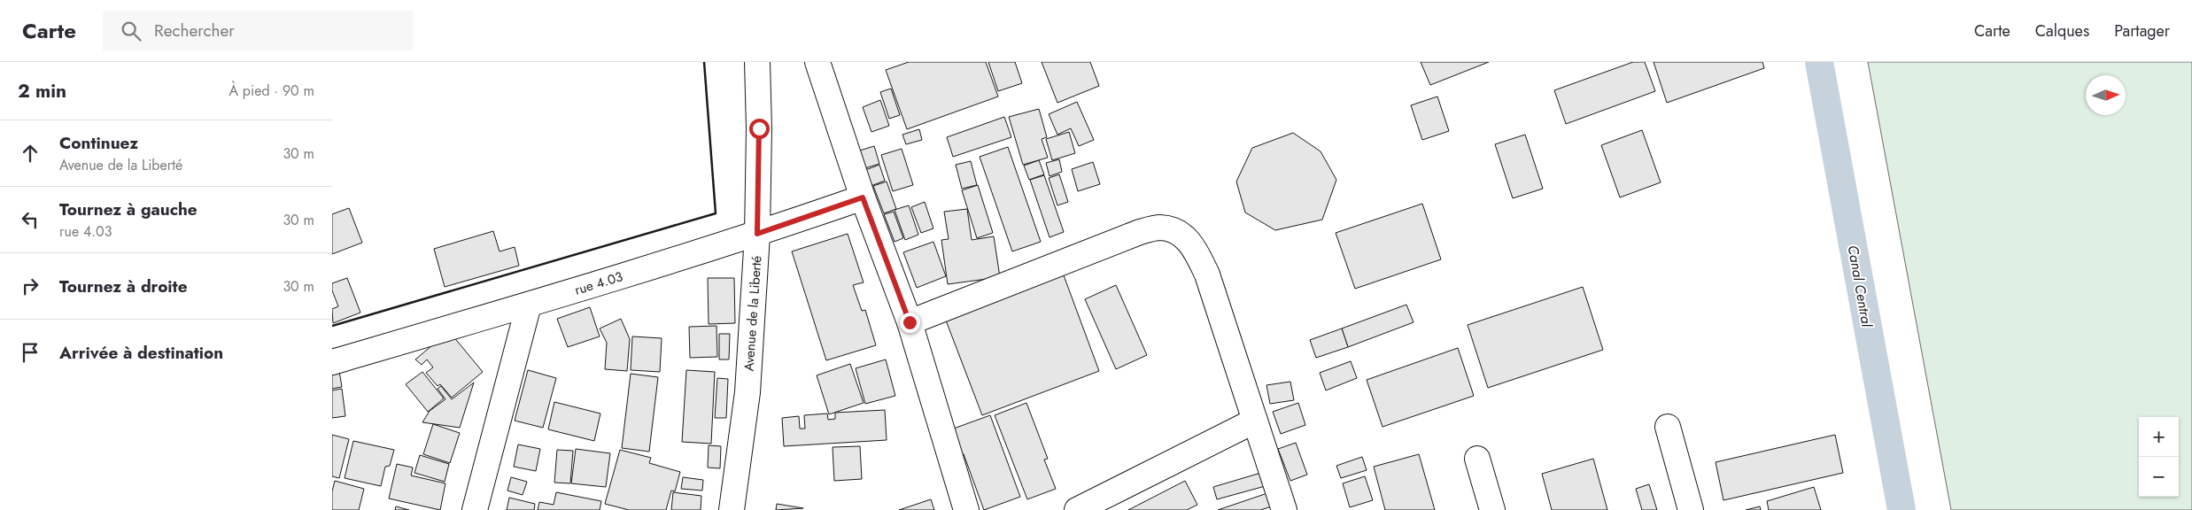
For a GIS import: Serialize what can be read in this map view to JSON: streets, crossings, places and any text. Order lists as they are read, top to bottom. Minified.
{"streets":{"street":["rue 4.03","Avenue de la Liberté"]},"crossings":[["rue 4.03","Avenue de la Liberté"]],"water":["Canal Central"],"north":"right","page":{"header":"Carte","search":"Rechercher","nav":["Carte","Calques","Partager"],"heading":["2 min","À pied · 90 m"],"list":[["Continuez","Avenue de la Liberté","30 m"],["Tournez à gauche","rue 4.03","30 m"],["Tournez à droite","30 m"],"Arrivée à destination"],"map_buttons":["+","−"]}}
